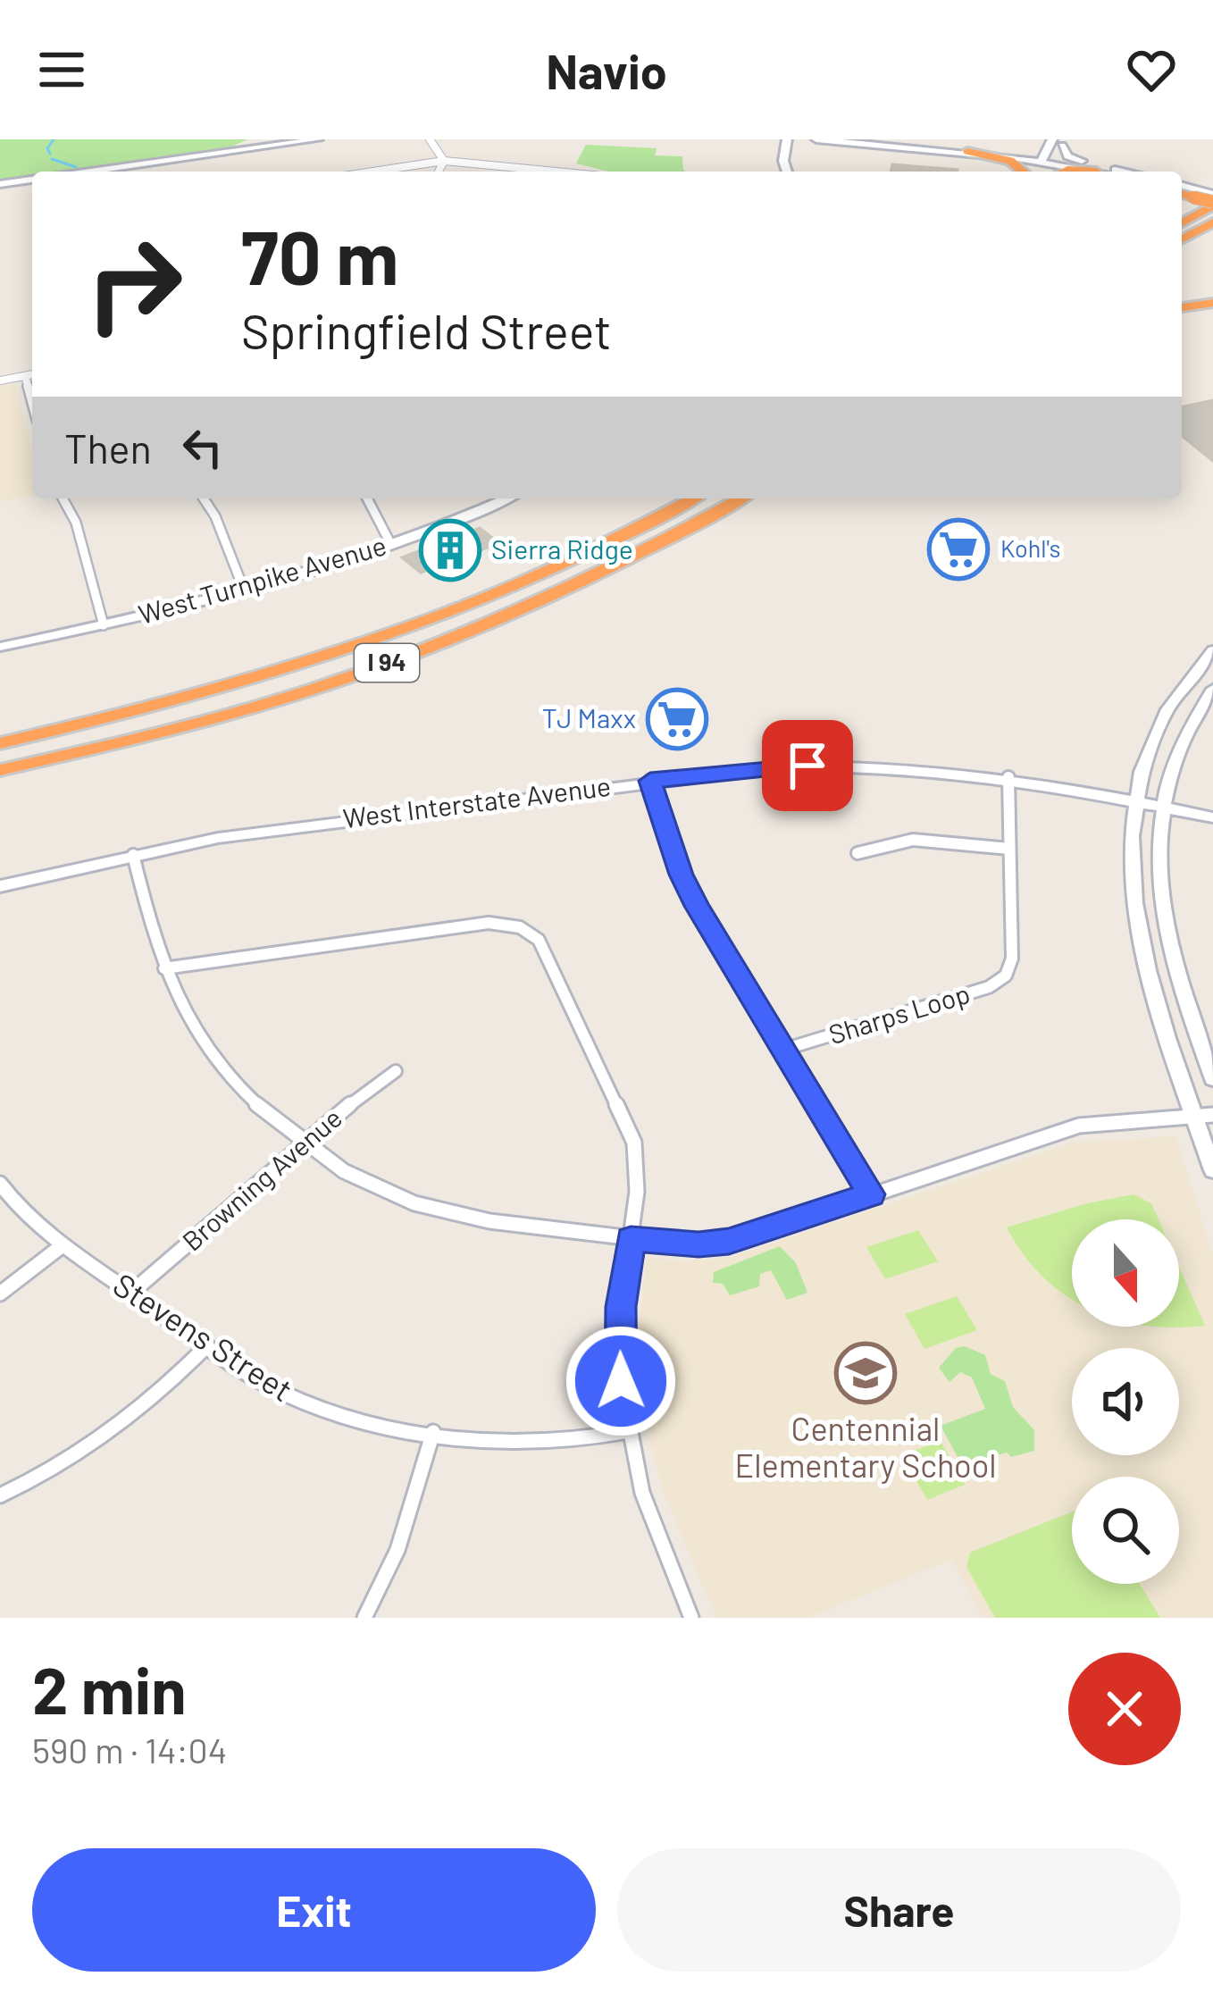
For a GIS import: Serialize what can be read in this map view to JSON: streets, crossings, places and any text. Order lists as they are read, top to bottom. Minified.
{"streets":{"highway":["I 94"],"street":["West Turnpike Avenue","West Interstate Avenue","Sharps Loop","Browning Avenue","Stevens Street"]},"crossings":[["West Interstate Avenue","Sharps Loop"],["Browning Avenue","Stevens Street"]],"places":{"supermarket":["Kohl's","TJ Maxx"],"building":["Sierra Ridge"],"school or university":["Centennial Elementary School"]},"north":"bottom","page":{"header":"Navio","turn":["70 m","Springfield Street"],"then":"Then","heading":["2 min","590 m · 14:04"],"buttons":["Exit","Share"]}}
